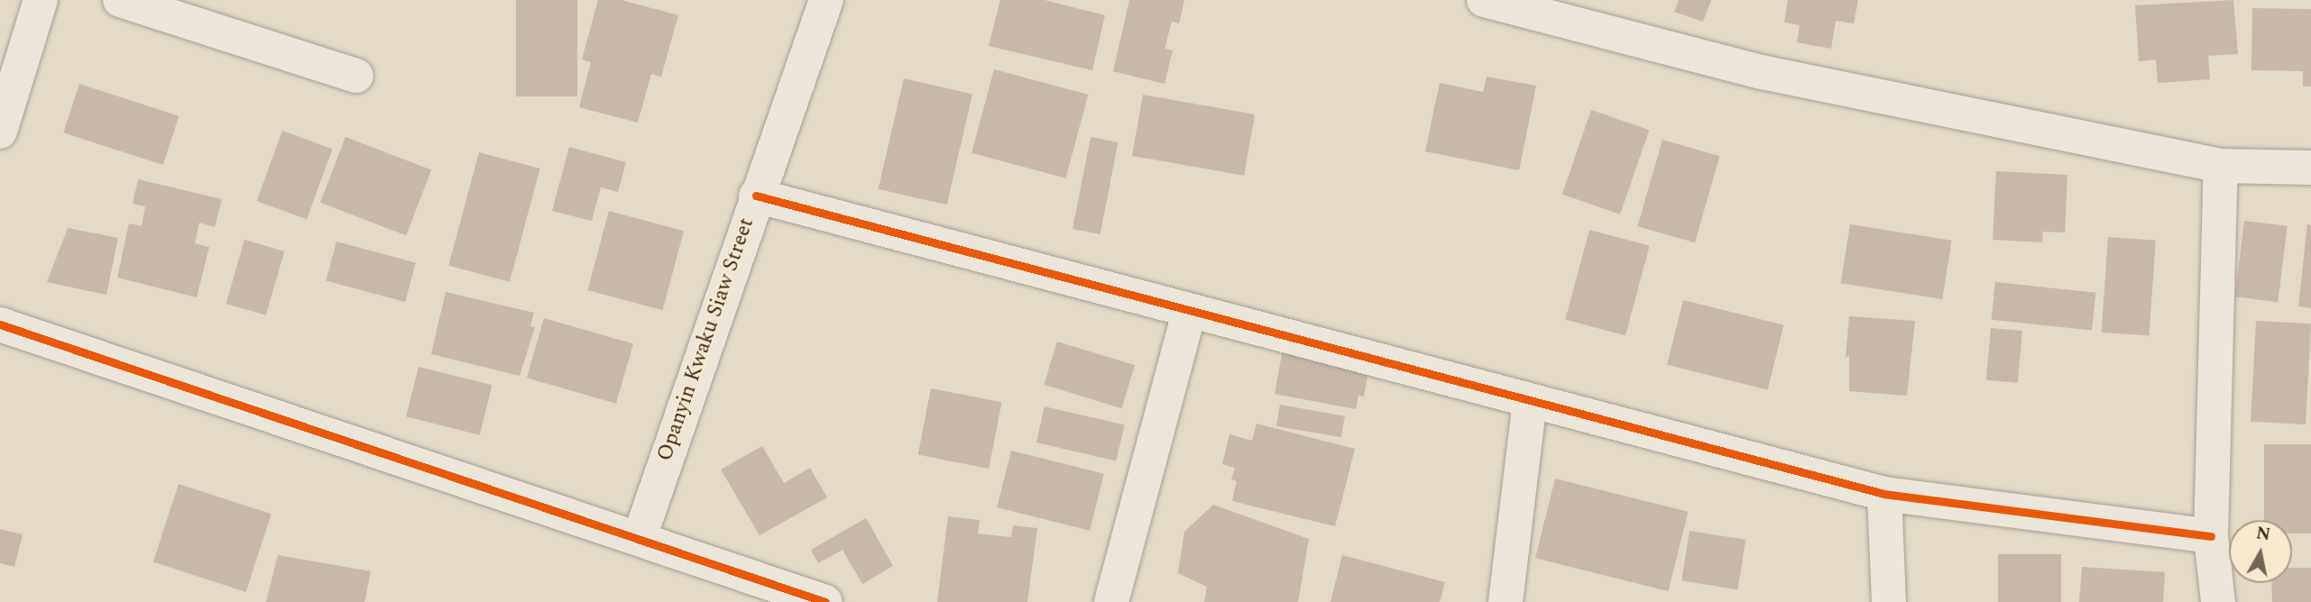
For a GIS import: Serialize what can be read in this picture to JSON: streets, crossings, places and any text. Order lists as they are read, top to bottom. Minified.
{"streets":{"street":["Opanyin Kwaku Siaw Street"]},"north":"top"}
